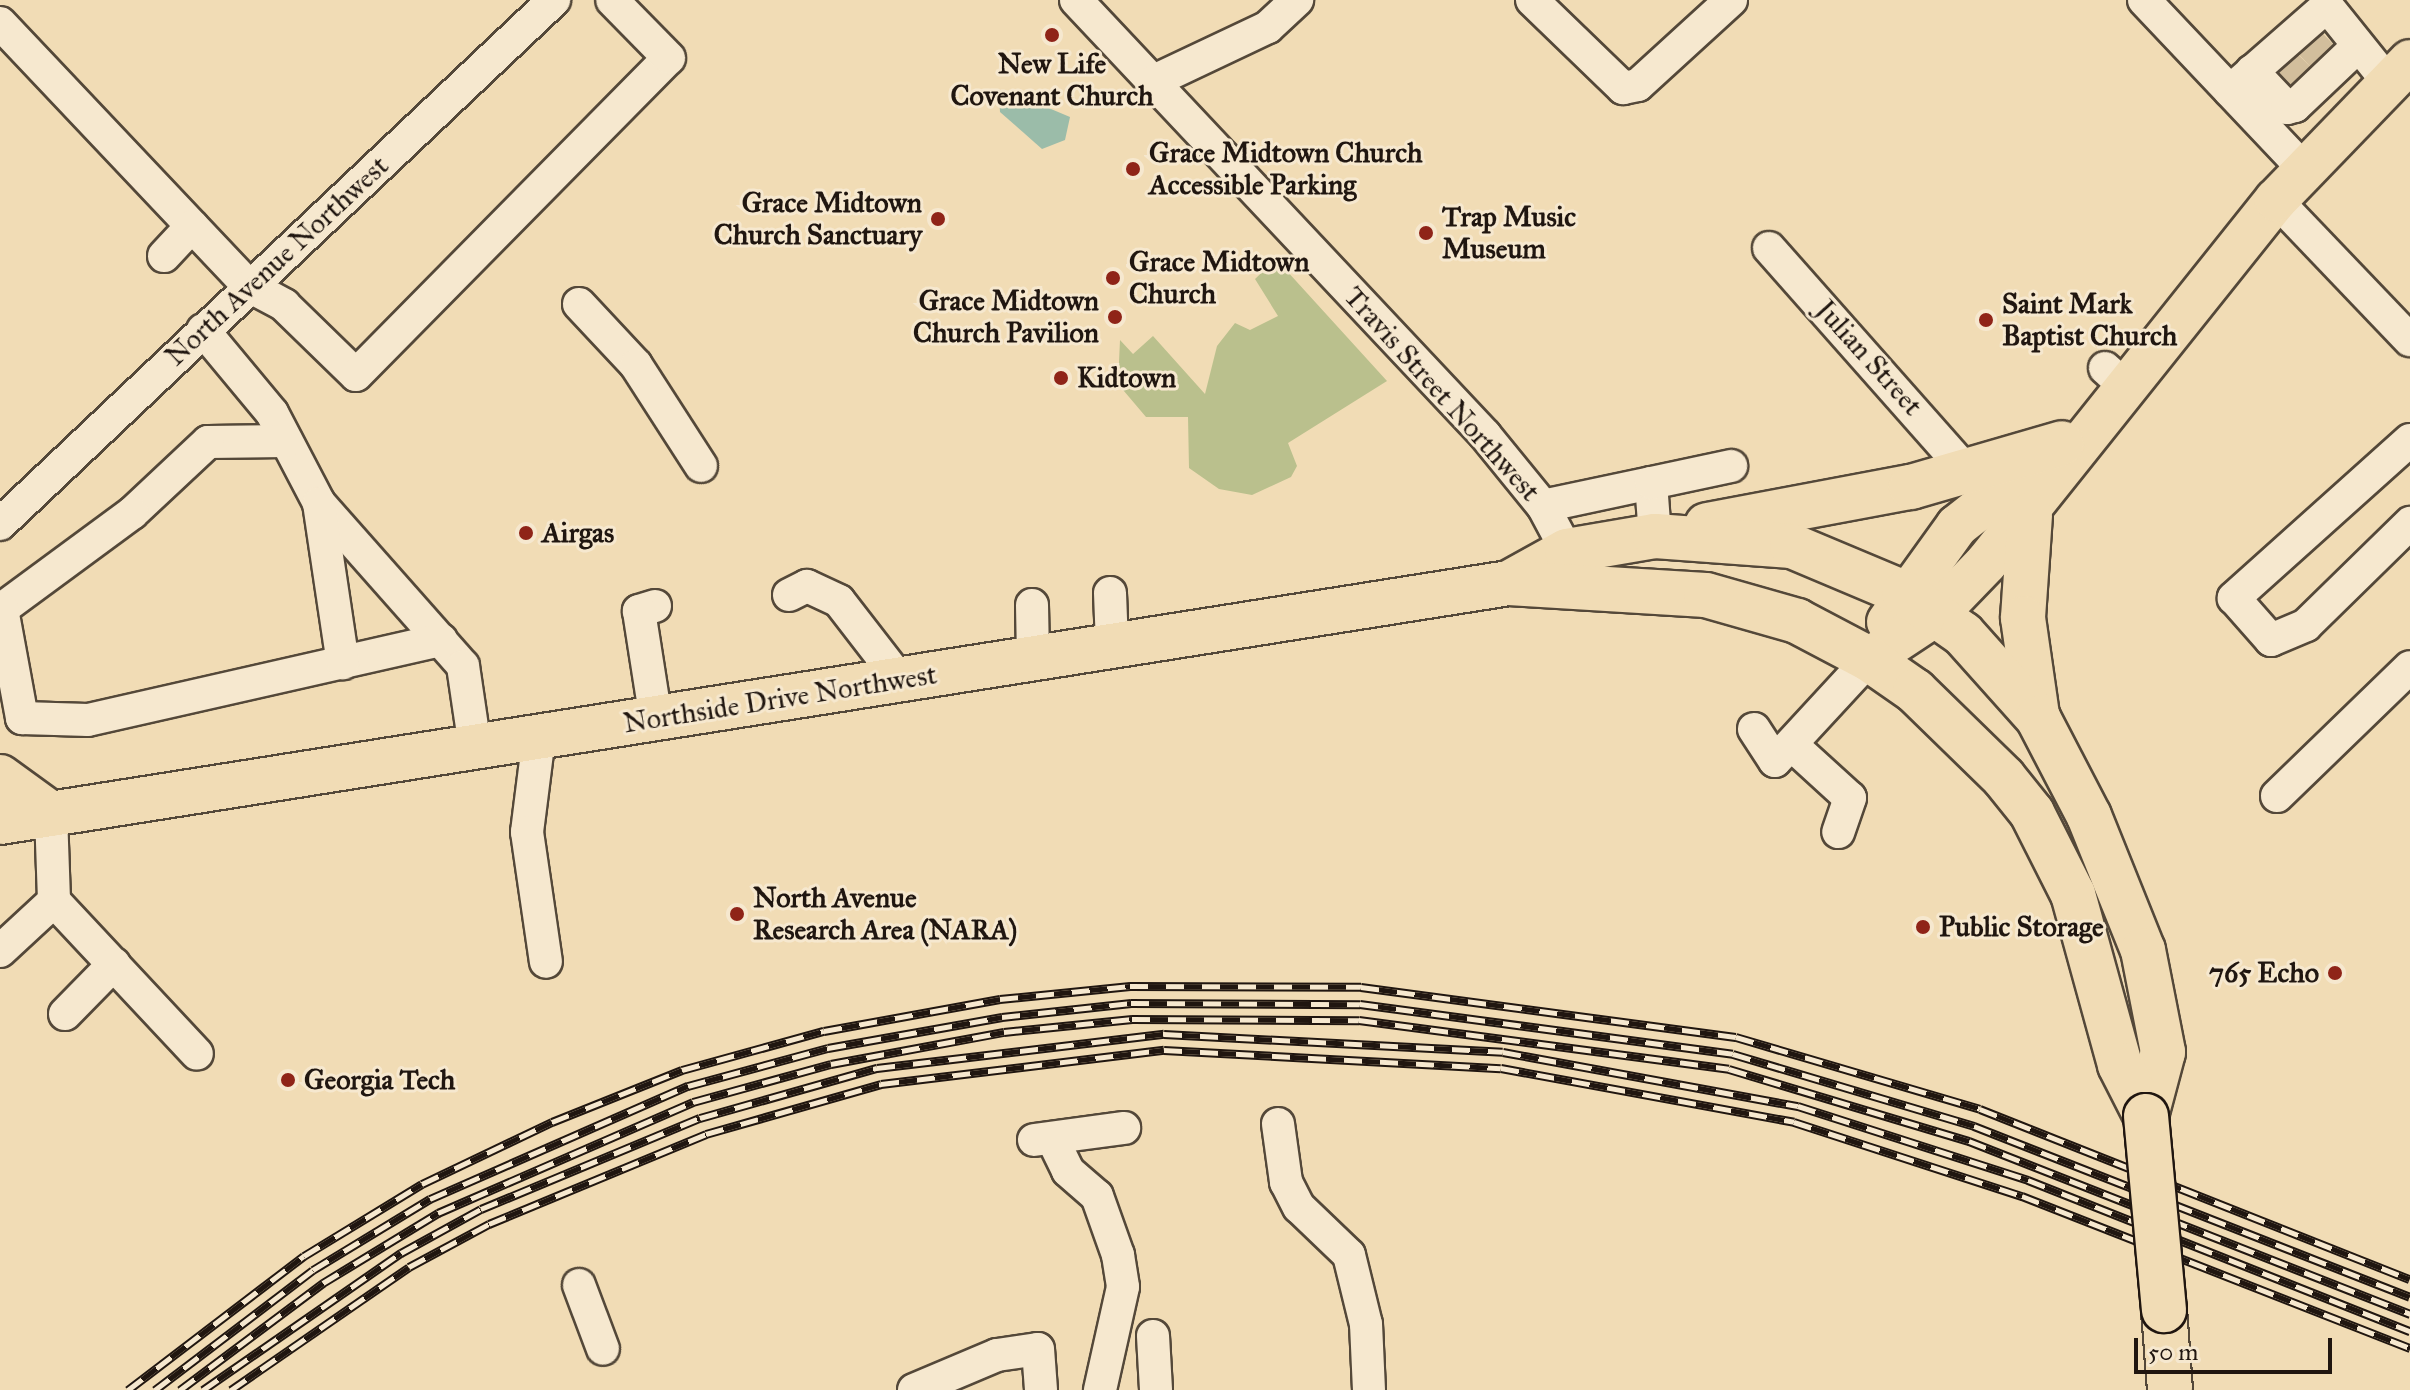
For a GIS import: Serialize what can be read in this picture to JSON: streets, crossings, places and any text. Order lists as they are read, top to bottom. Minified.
{"streets":{"highway":["Northside Drive Northwest"],"street":["North Avenue Northwest","Julian Street","Travis Street Northwest"]},"crossings":[["Travis Street Northwest","Northside Drive Northwest"]],"places":["New Life Covenant Church","Grace Midtown Church Accessible Parking","Grace Midtown Church Sanctuary","Trap Music Museum","Grace Midtown Church","Grace Midtown Church Pavilion","Saint Mark Baptist Church","Kidtown","Airgas","North Avenue Research Area (NARA)","Public Storage","765 Echo","Georgia Tech"],"scale_bar":"50 m"}
